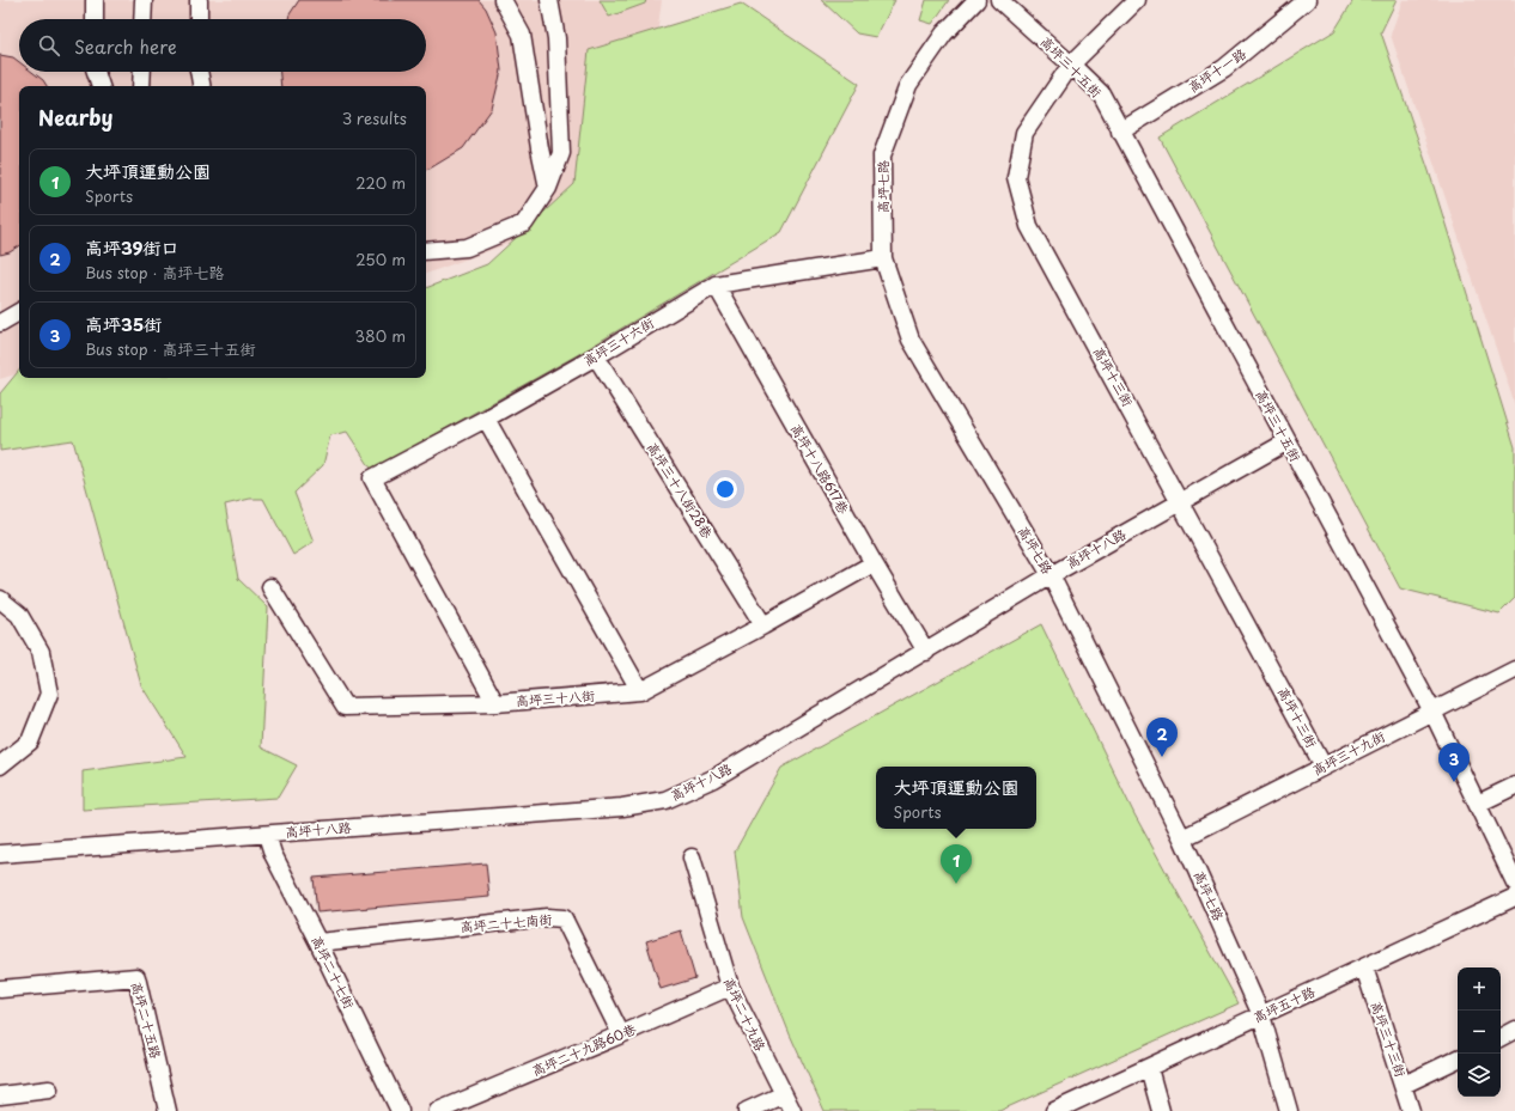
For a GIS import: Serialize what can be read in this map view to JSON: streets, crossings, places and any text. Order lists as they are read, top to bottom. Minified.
{"streets":{"street":["高坪三十五街","高坪十一路","高坪七路","高坪三十六街","高坪十三街","高坪十八路617巷","高坪三十八街28巷","高坪十八路","高坪三十八街","高坪三十九街","高坪二十七南街","高坪二十七街","高坪五十路","高坪二十九路","高坪二十五路","高坪三十三街","高坪二十九路60巷"]},"crossings":[["高坪三十五街","高坪十一路"],["高坪三十五街","高坪十三街"],["高坪三十五街","高坪十八路"],["高坪三十五街","高坪三十九街"],["高坪七路","高坪三十六街"],["高坪七路","高坪十八路"],["高坪七路","高坪三十九街"],["高坪七路","高坪五十路"],["高坪三十六街","高坪十八路617巷"],["高坪三十六街","高坪三十八街28巷"],["高坪三十六街","高坪三十八街"],["高坪十三街","高坪十八路"],["高坪十三街","高坪三十九街"],["高坪十八路617巷","高坪十八路"],["高坪十八路617巷","高坪三十八街"],["高坪三十八街28巷","高坪三十八街"],["高坪十八路","高坪二十七街"],["高坪二十七南街","高坪二十七街"],["高坪二十七南街","高坪二十九路60巷"],["高坪五十路","高坪三十三街"],["高坪二十九路","高坪二十九路60巷"]],"page":{"search":"Search here","heading":["Nearby","3 results"],"list":[{"mark":"1","name":"大坪頂運動公園","note":"Sports","value":"220 m"},{"mark":"2","name":"高坪39街口","note":"Bus stop · 高坪七路","value":"250 m"},{"mark":"3","name":"高坪35街","note":"Bus stop · 高坪三十五街","value":"380 m"}],"pins":["2","3","1"],"popup":["大坪頂運動公園","Sports"],"map_buttons":["+","−"]}}
